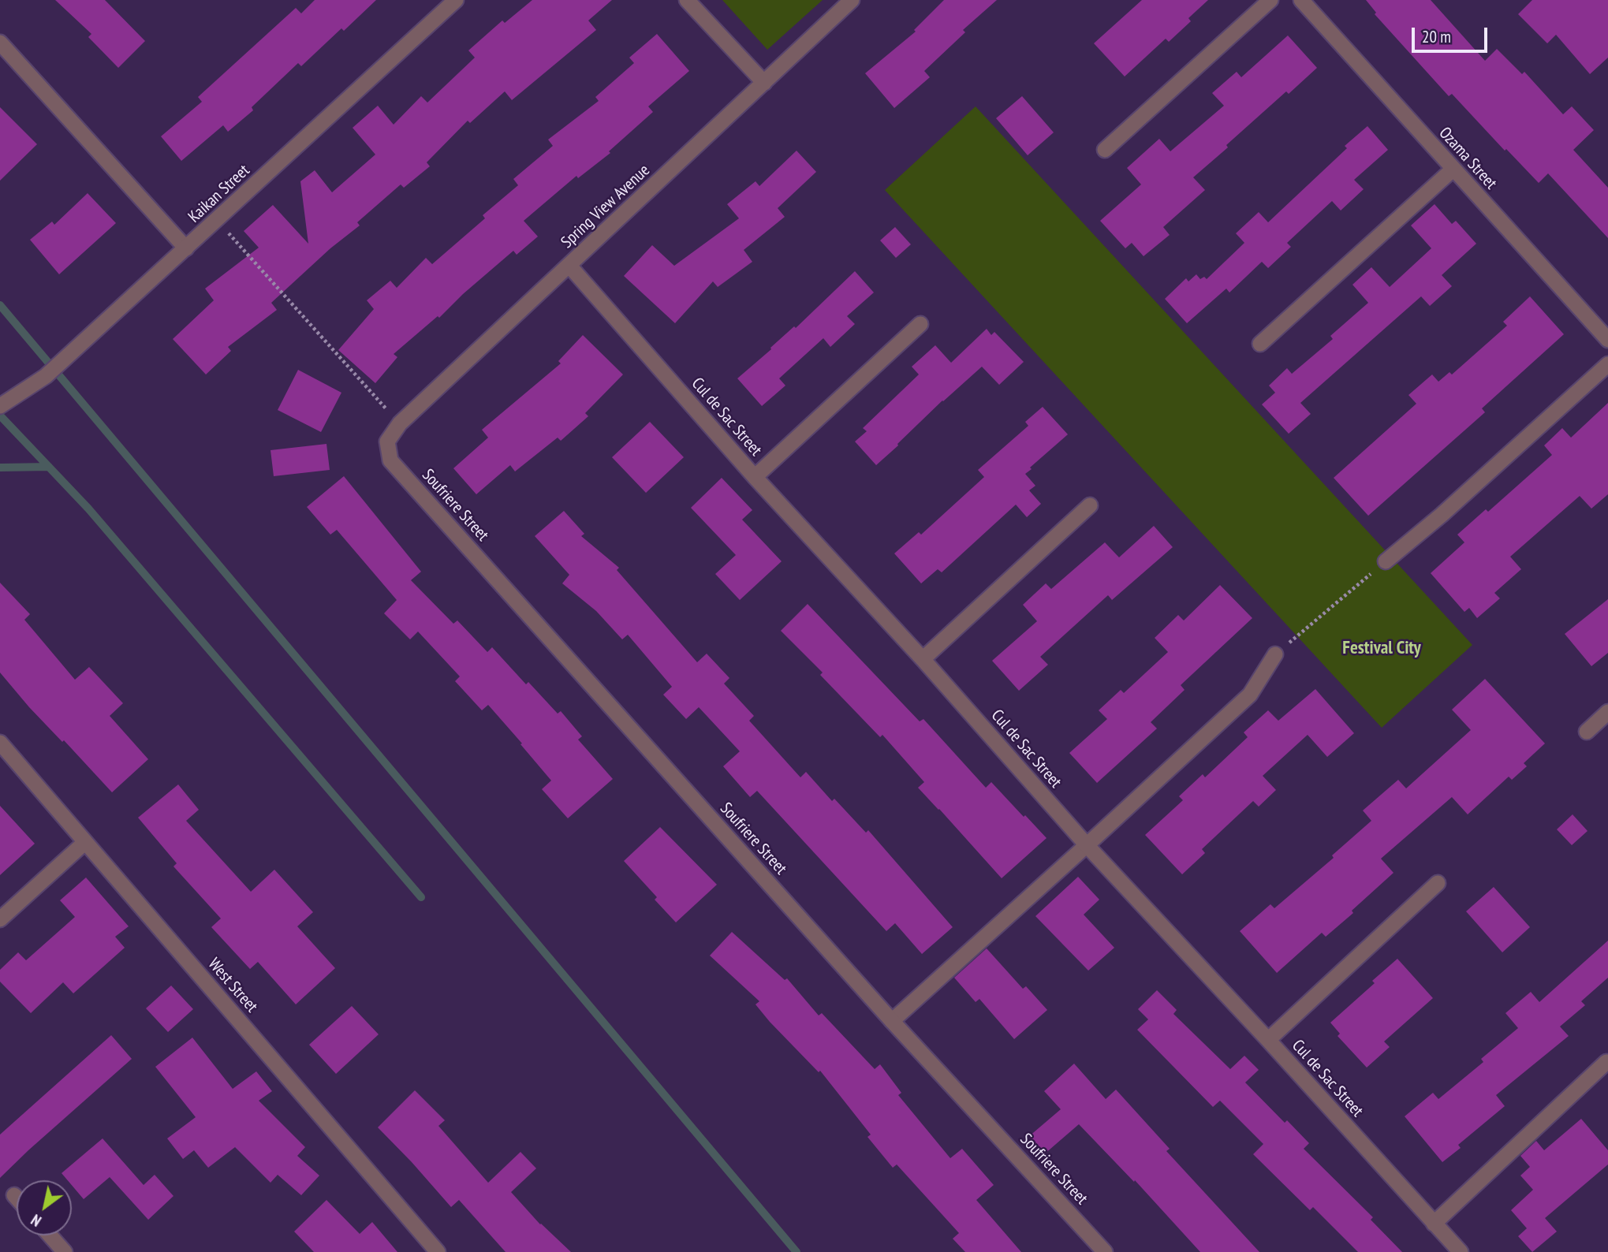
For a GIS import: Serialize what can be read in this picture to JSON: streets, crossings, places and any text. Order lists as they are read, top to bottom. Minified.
{"streets":{"street":["Ozama Street","Kaikan Street","Spring View Avenue","Cul de Sac Street","Soufriere Street","West Street"]},"crossings":[["Spring View Avenue","Cul de Sac Street"],["Spring View Avenue","Soufriere Street"]],"districts":["Festival City"],"scale_bar":"20 m","north":"bottom left"}
